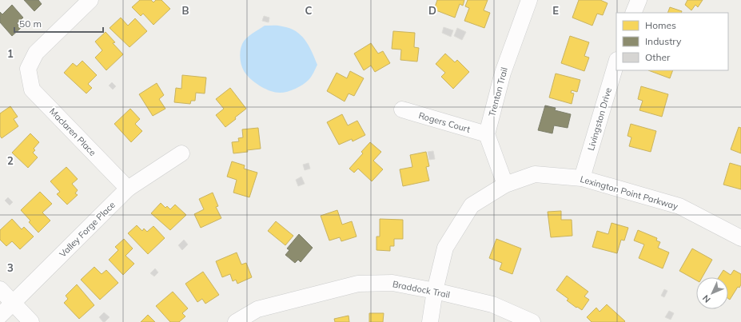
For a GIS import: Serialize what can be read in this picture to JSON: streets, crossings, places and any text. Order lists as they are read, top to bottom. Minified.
{"streets":{"street":["Trenton Trail","Livingston Drive","Rogers Court","Maclaren Place","Lexington Point Parkway","Valley Forge Place","Braddock Trail"]},"crossings":[["Trenton Trail","Rogers Court"],["Livingston Drive","Lexington Point Parkway"],["Maclaren Place","Valley Forge Place"],["Lexington Point Parkway","Braddock Trail"]],"legend":["Homes","Industry","Other"],"scale_bar":"50 m","north":"bottom left","grid":{"columns":["B","C","D","E"],"rows":["1","2","3"]}}
